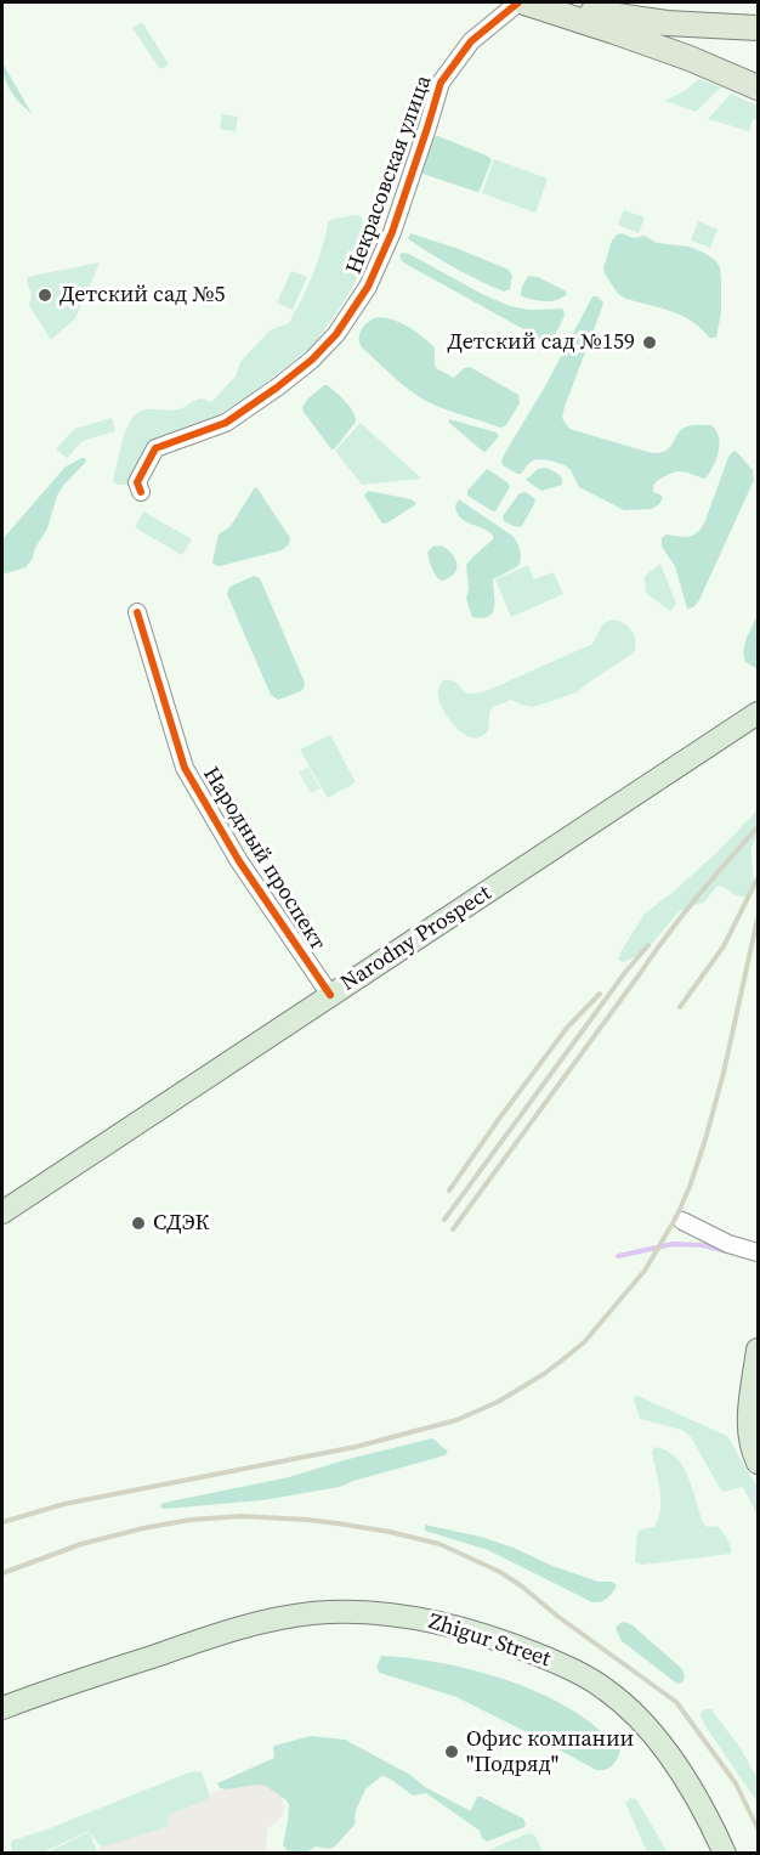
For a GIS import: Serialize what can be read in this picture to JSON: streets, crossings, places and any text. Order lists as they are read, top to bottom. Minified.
{"streets":{"main road":["Narodny Prospect","Zhigur Street"],"street":["Некрасовская улица","Народный проспект"]},"crossings":[["Народный проспект","Narodny Prospect"]],"places":["Детский сад №5","Детский сад №159","СДЭК","Офис компании \"Подряд\""]}
